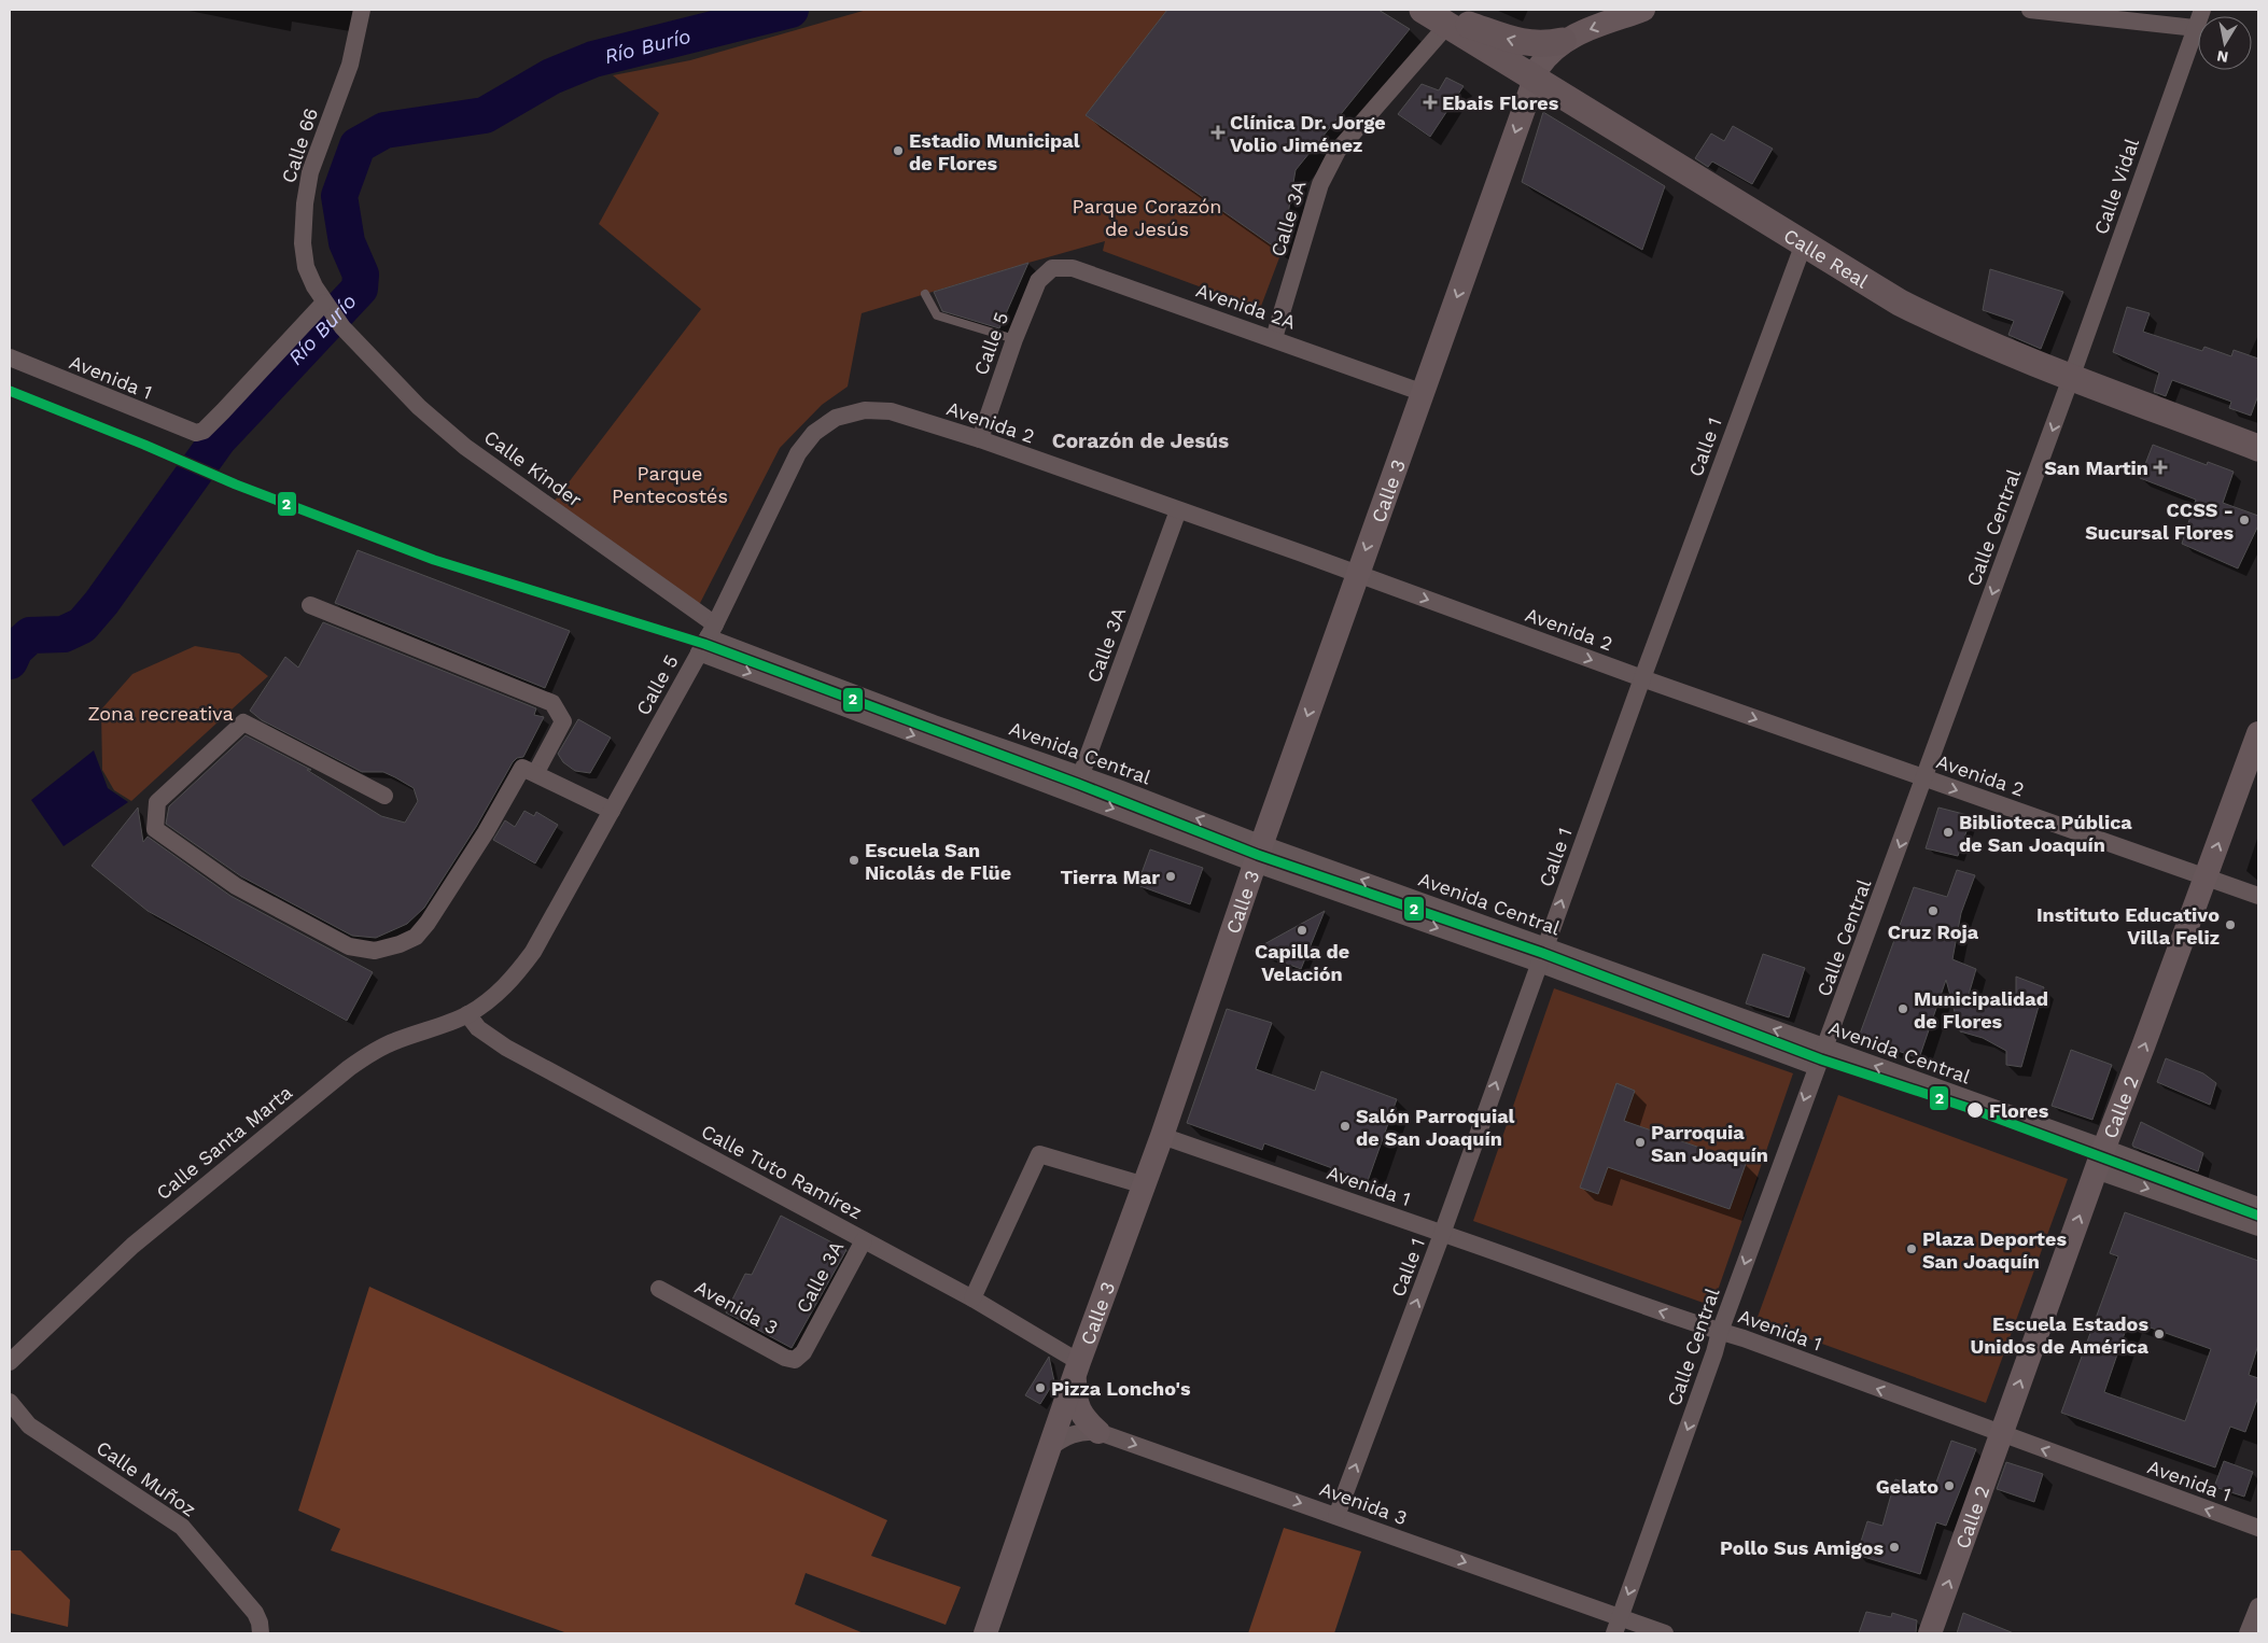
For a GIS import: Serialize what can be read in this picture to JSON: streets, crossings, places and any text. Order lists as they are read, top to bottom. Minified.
{"streets":{"main road":["Calle Real","Calle 3","Calle 2"],"street":["Calle 66","Calle Vidal","Calle 3A","Avenida 2A","Calle 5","Avenida 1","Avenida 2","Calle 1","Calle Kinder","Calle Central","Avenida Central","Calle Santa Marta","Calle Tuto Ramírez","Avenida 3","Calle Muñoz"]},"crossings":[["Calle 66","Avenida 1"],["Calle 66","Calle Kinder"],["Calle Vidal","Calle Real"],["Calle Vidal","Calle Central"],["Calle 3A","Calle Real"],["Calle 3A","Avenida 2A"],["Calle 3A","Avenida 2"],["Calle 3A","Avenida Central"],["Calle 3A","Calle Tuto Ramírez"],["Calle 3A","Avenida 3"],["Calle Real","Calle 1"],["Calle Real","Calle 3"],["Calle Real","Calle Central"],["Avenida 2A","Calle 5"],["Avenida 2A","Calle 3"],["Calle 5","Avenida 2"],["Calle 5","Calle Kinder"],["Calle 5","Avenida Central"],["Calle 5","Calle Santa Marta"],["Avenida 1","Calle 1"],["Avenida 1","Calle 3"],["Avenida 1","Calle Central"],["Avenida 1","Calle 2"],["Avenida 2","Calle 1"],["Avenida 2","Calle 3"],["Avenida 2","Calle Central"],["Avenida 2","Calle 2"],["Calle 1","Avenida Central"],["Calle 1","Avenida 3"],["Calle Kinder","Avenida Central"],["Calle 3","Avenida Central"],["Calle 3","Calle Tuto Ramírez"],["Calle 3","Avenida 3"],["Calle Central","Avenida Central"],["Calle Central","Avenida 3"],["Avenida Central","Calle 2"],["Calle Santa Marta","Calle Tuto Ramírez"]],"one_way":["Avenida 1","Avenida 2","Calle 1","Calle 3","Calle Central","Calle 2","Avenida 3"],"districts":["Corazón de Jesús"],"water":["Río Burío"],"parks":["Parque Corazón de Jesús","Parque Pentecostés","Zona recreativa"],"places":{"health":["Ebais Flores","Clínica Dr. Jorge Volio Jiménez","San Martin"],"other":["Estadio Municipal de Flores","CCSS - Sucursal Flores","Biblioteca Pública de San Joaquín","Escuela San Nicolás de Flüe","Tierra Mar","Cruz Roja","Instituto Educativo Villa Feliz","Capilla de Velación","Municipalidad de Flores","Flores","Salón Parroquial de San Joaquín","Parroquia San Joaquín","Plaza Deportes San Joaquín","Escuela Estados Unidos de América","Pizza Loncho's","Gelato","Pollo Sus Amigos"]},"lines":["rail line 2"],"north":"bottom"}
